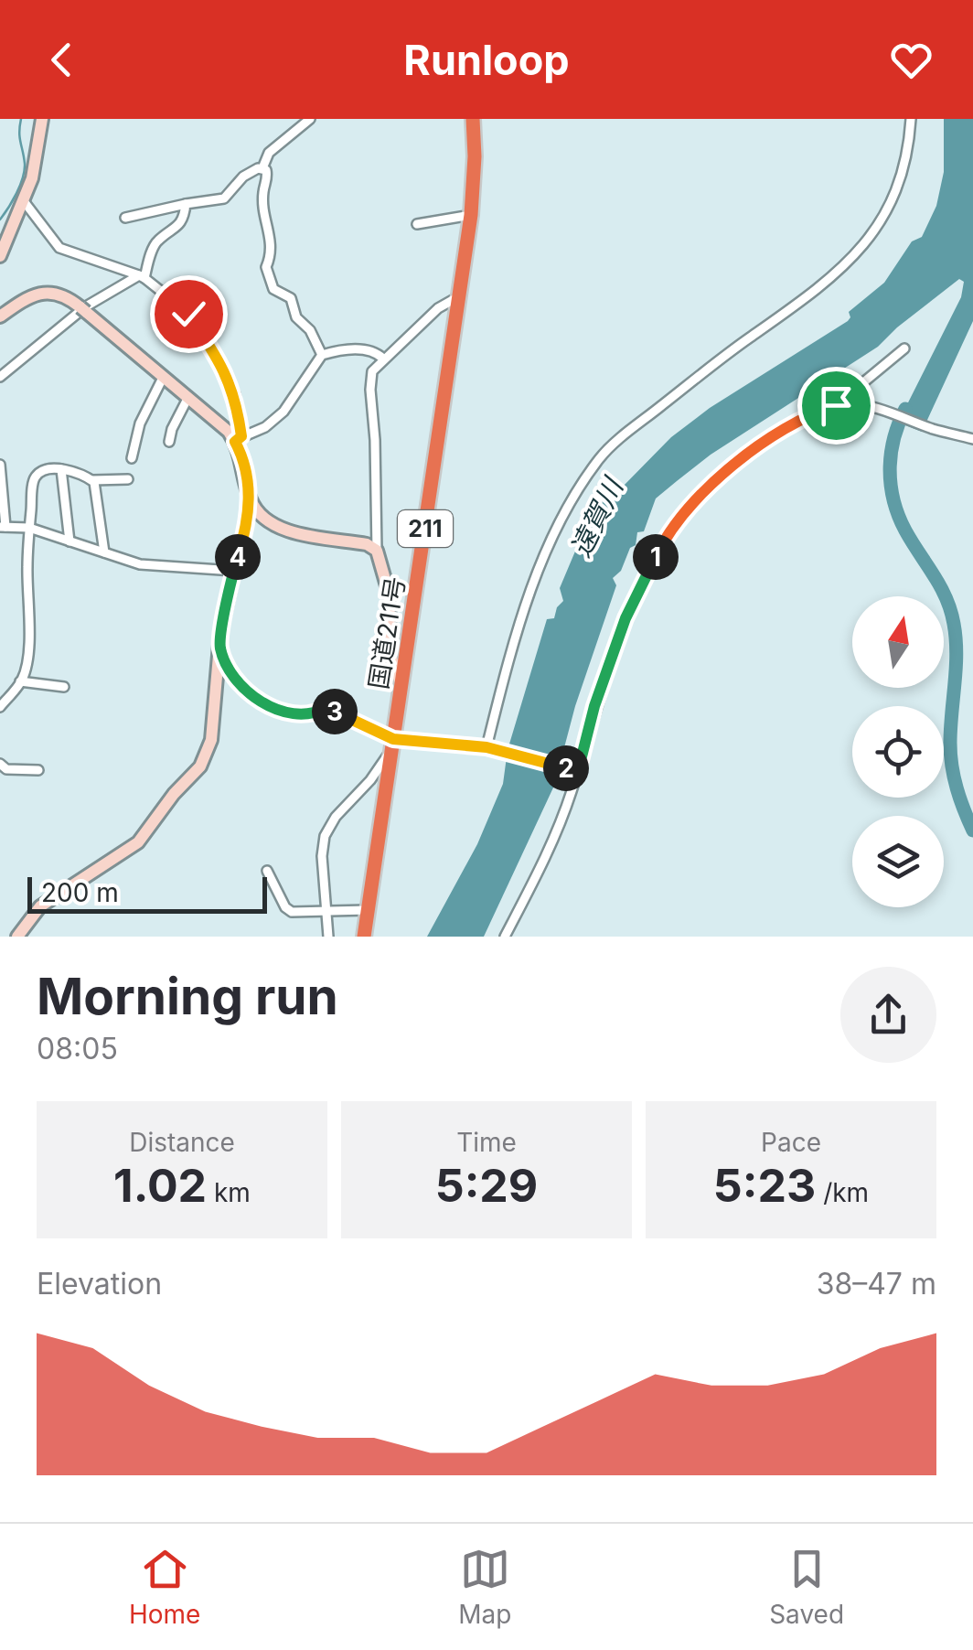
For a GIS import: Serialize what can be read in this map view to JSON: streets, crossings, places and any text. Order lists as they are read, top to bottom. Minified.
{"streets":{"highway":["211","国道211号"]},"water":["遠賀川"],"scale_bar":"200 m","north":"top","page":{"header":"Runloop","pins":["1","4","3","2"],"scale":"200 m","heading":["Morning run","08:05"],"stats":[["Distance","1.02 km"],["Time","5:29"],["Pace","5:23 /km"]],"chart":["Elevation","38–47 m"],"tabs":["Home","Map","Saved"]}}
